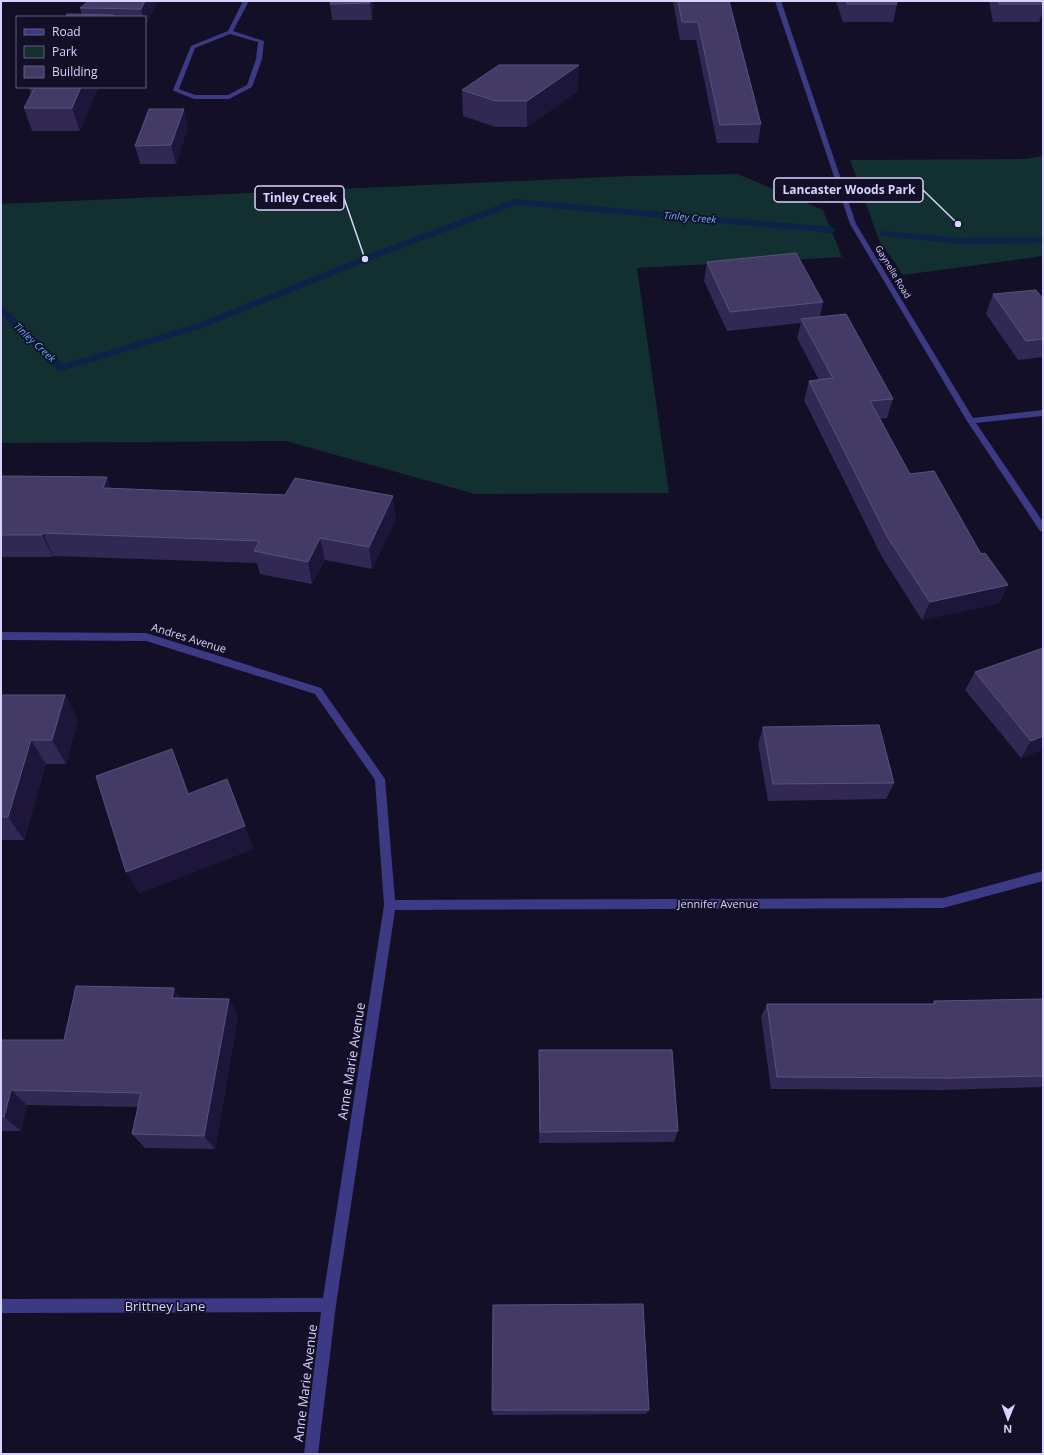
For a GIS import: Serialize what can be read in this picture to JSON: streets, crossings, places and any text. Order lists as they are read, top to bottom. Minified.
{"streets":{"street":["Gaynelle Road","Andres Avenue","Jennifer Avenue","Anne Marie Avenue","Brittney Lane"]},"crossings":[["Andres Avenue","Anne Marie Avenue"],["Jennifer Avenue","Anne Marie Avenue"],["Anne Marie Avenue","Brittney Lane"]],"water":["Tinley Creek"],"places":["Lancaster Woods Park","Tinley Creek"],"legend":["Road","Park","Building"],"north":"bottom"}
